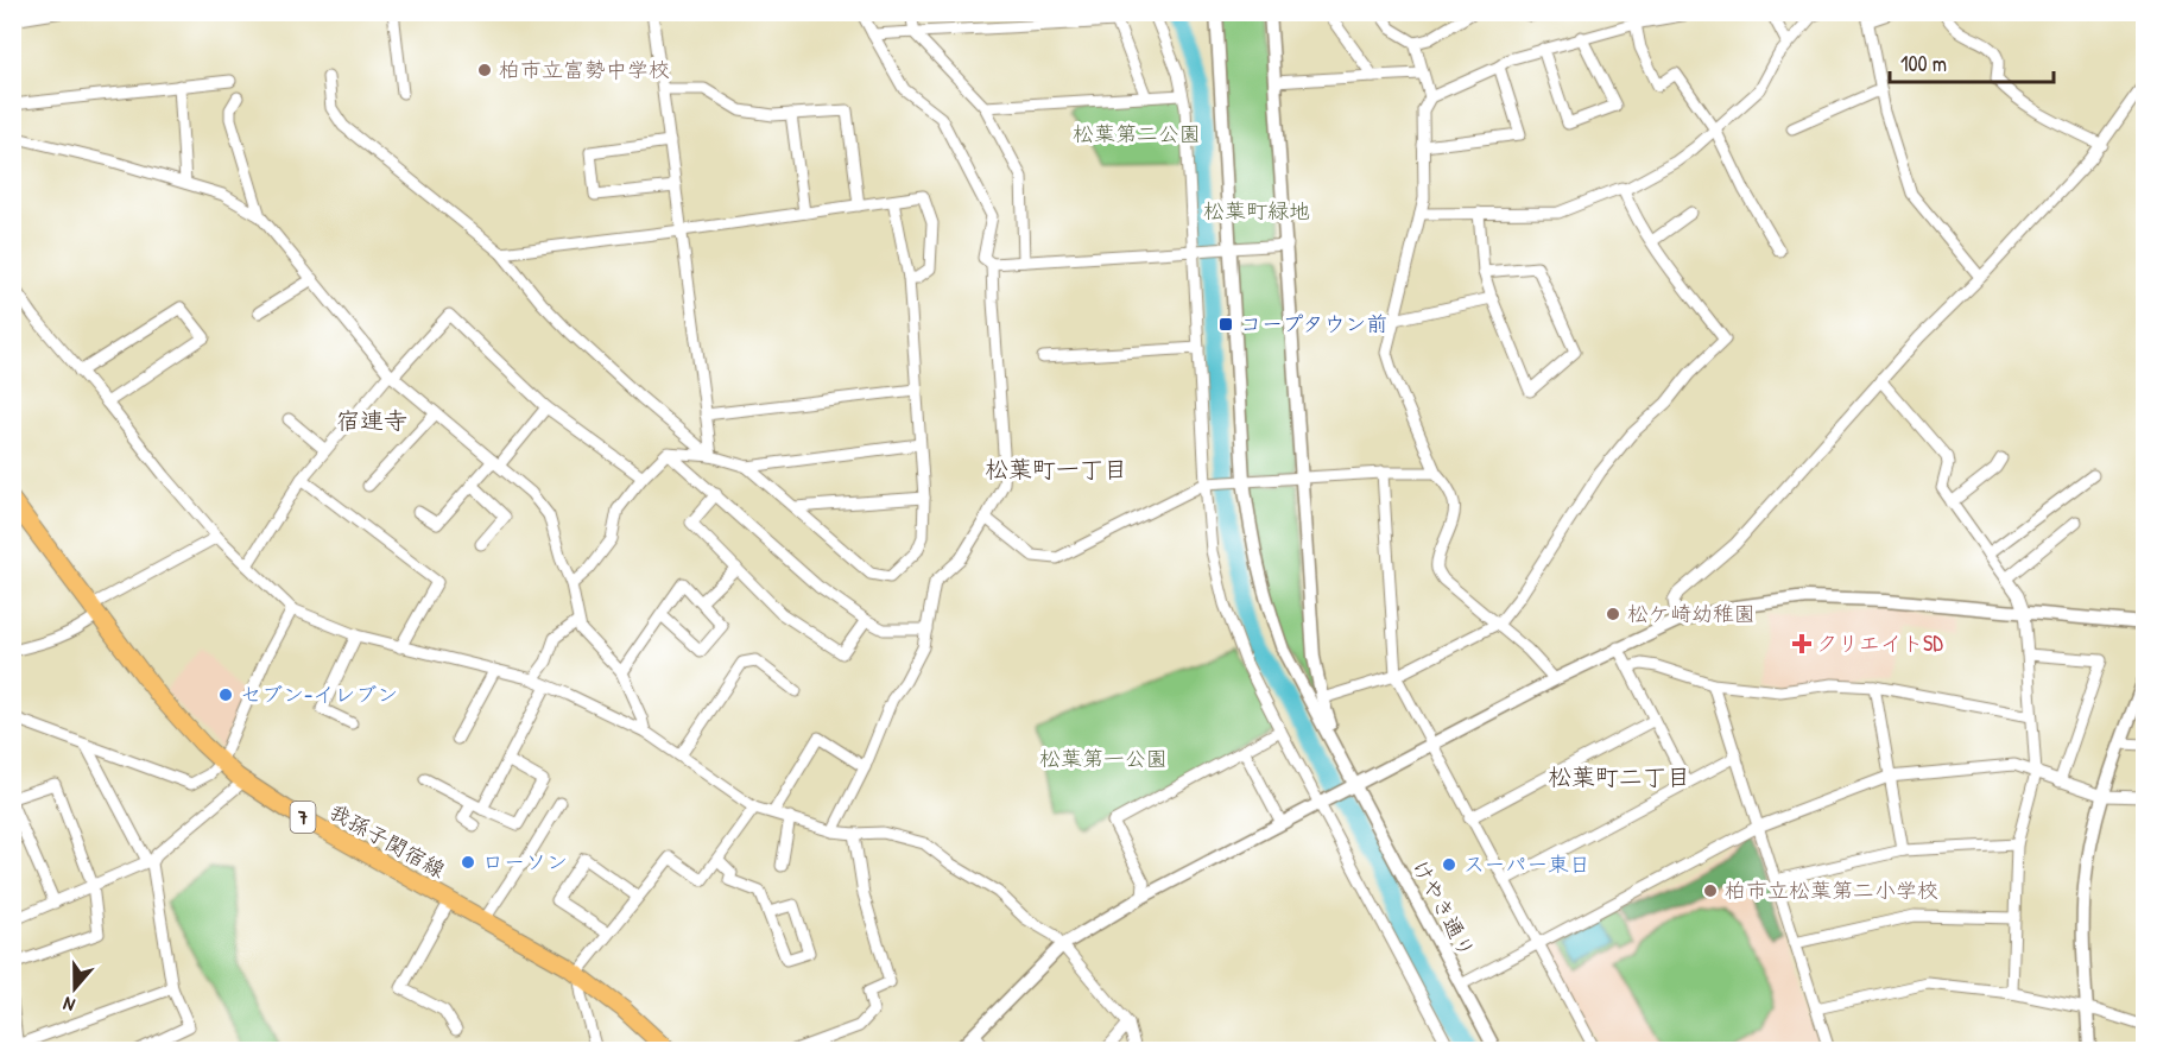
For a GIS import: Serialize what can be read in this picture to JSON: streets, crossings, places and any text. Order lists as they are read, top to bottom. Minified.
{"streets":{"main road":["7","我孫子関宿線"],"street":["けやき通り"]},"districts":["宿連寺","松葉町一丁目","松葉町二丁目"],"parks":["松葉第二公園","松葉町緑地","松葉第一公園"],"places":{"other":["柏市立富勢中学校","松ケ崎幼稚園","セブン-イレブン","ローソン","スーパー東日","柏市立松葉第二小学校"],"transit":["コープタウン前"],"health":["クリエイトSD"]},"scale_bar":"100 m","north":"bottom"}
